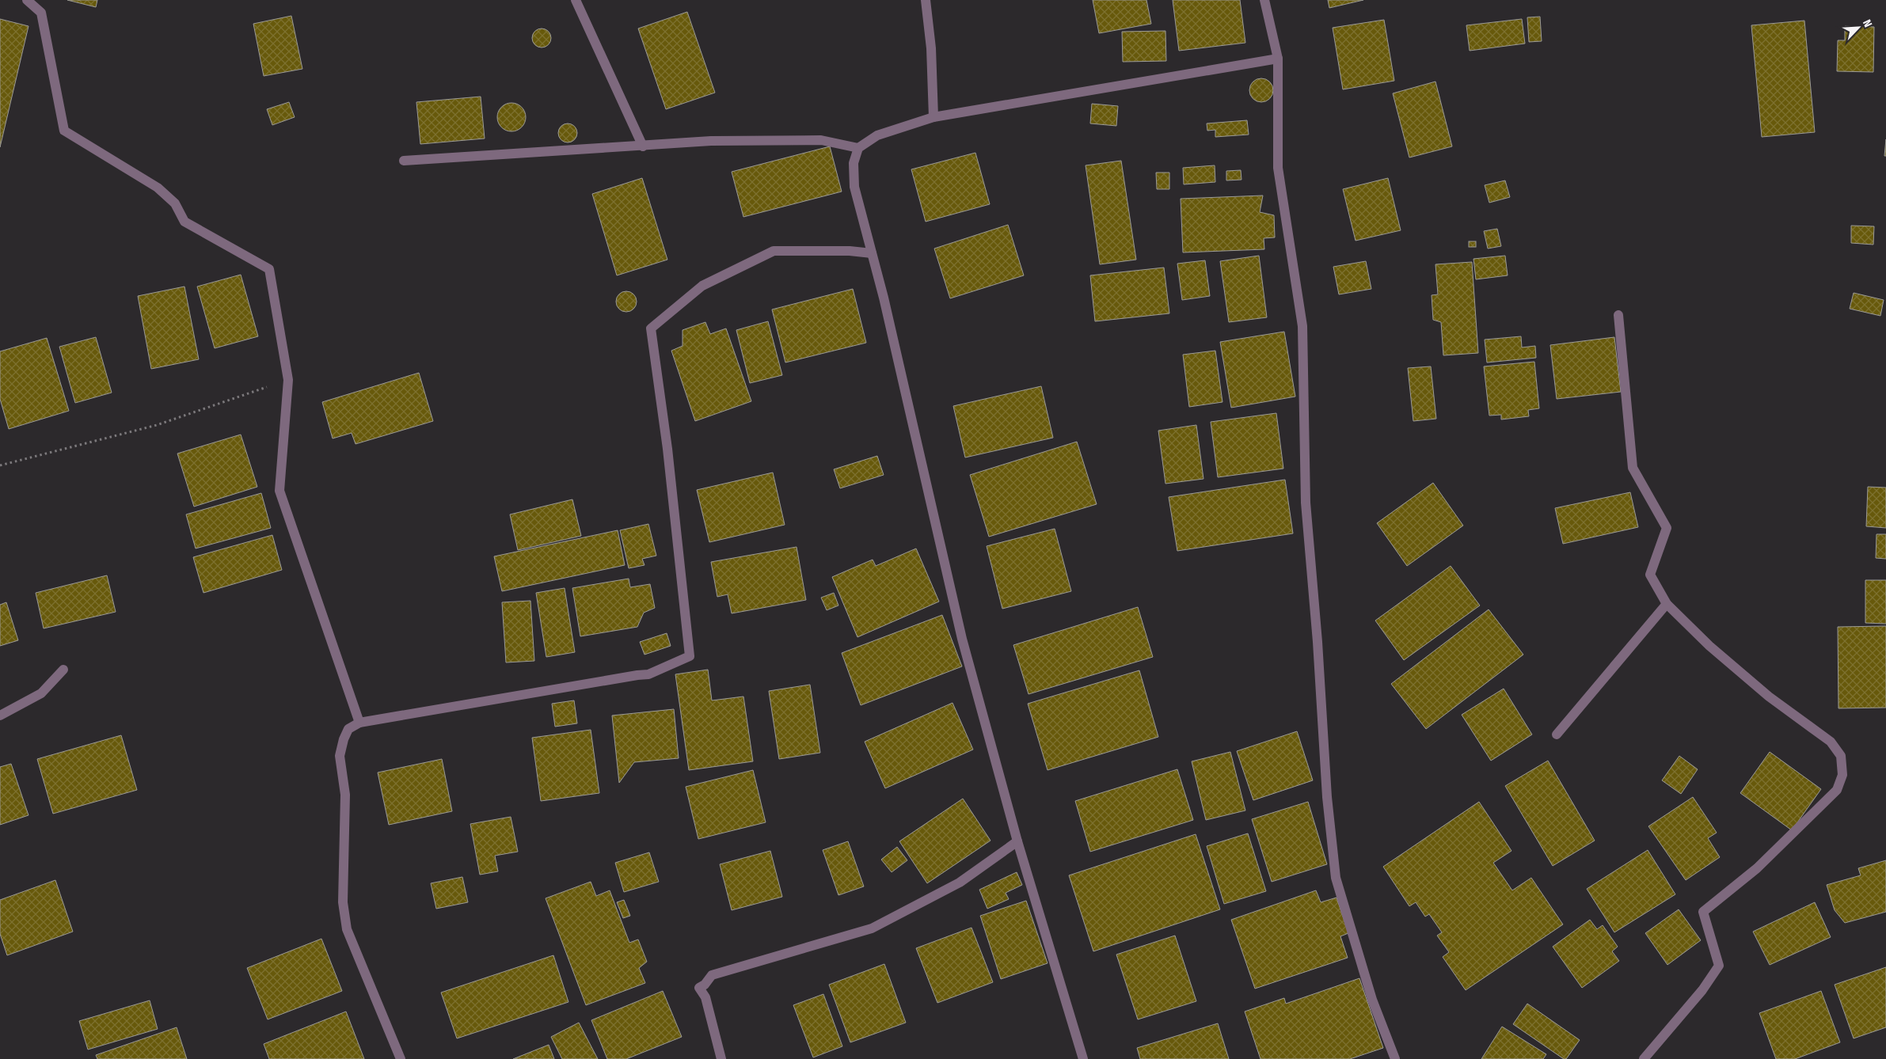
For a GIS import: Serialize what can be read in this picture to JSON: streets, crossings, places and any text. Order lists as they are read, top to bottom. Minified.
{"north":"top right"}
